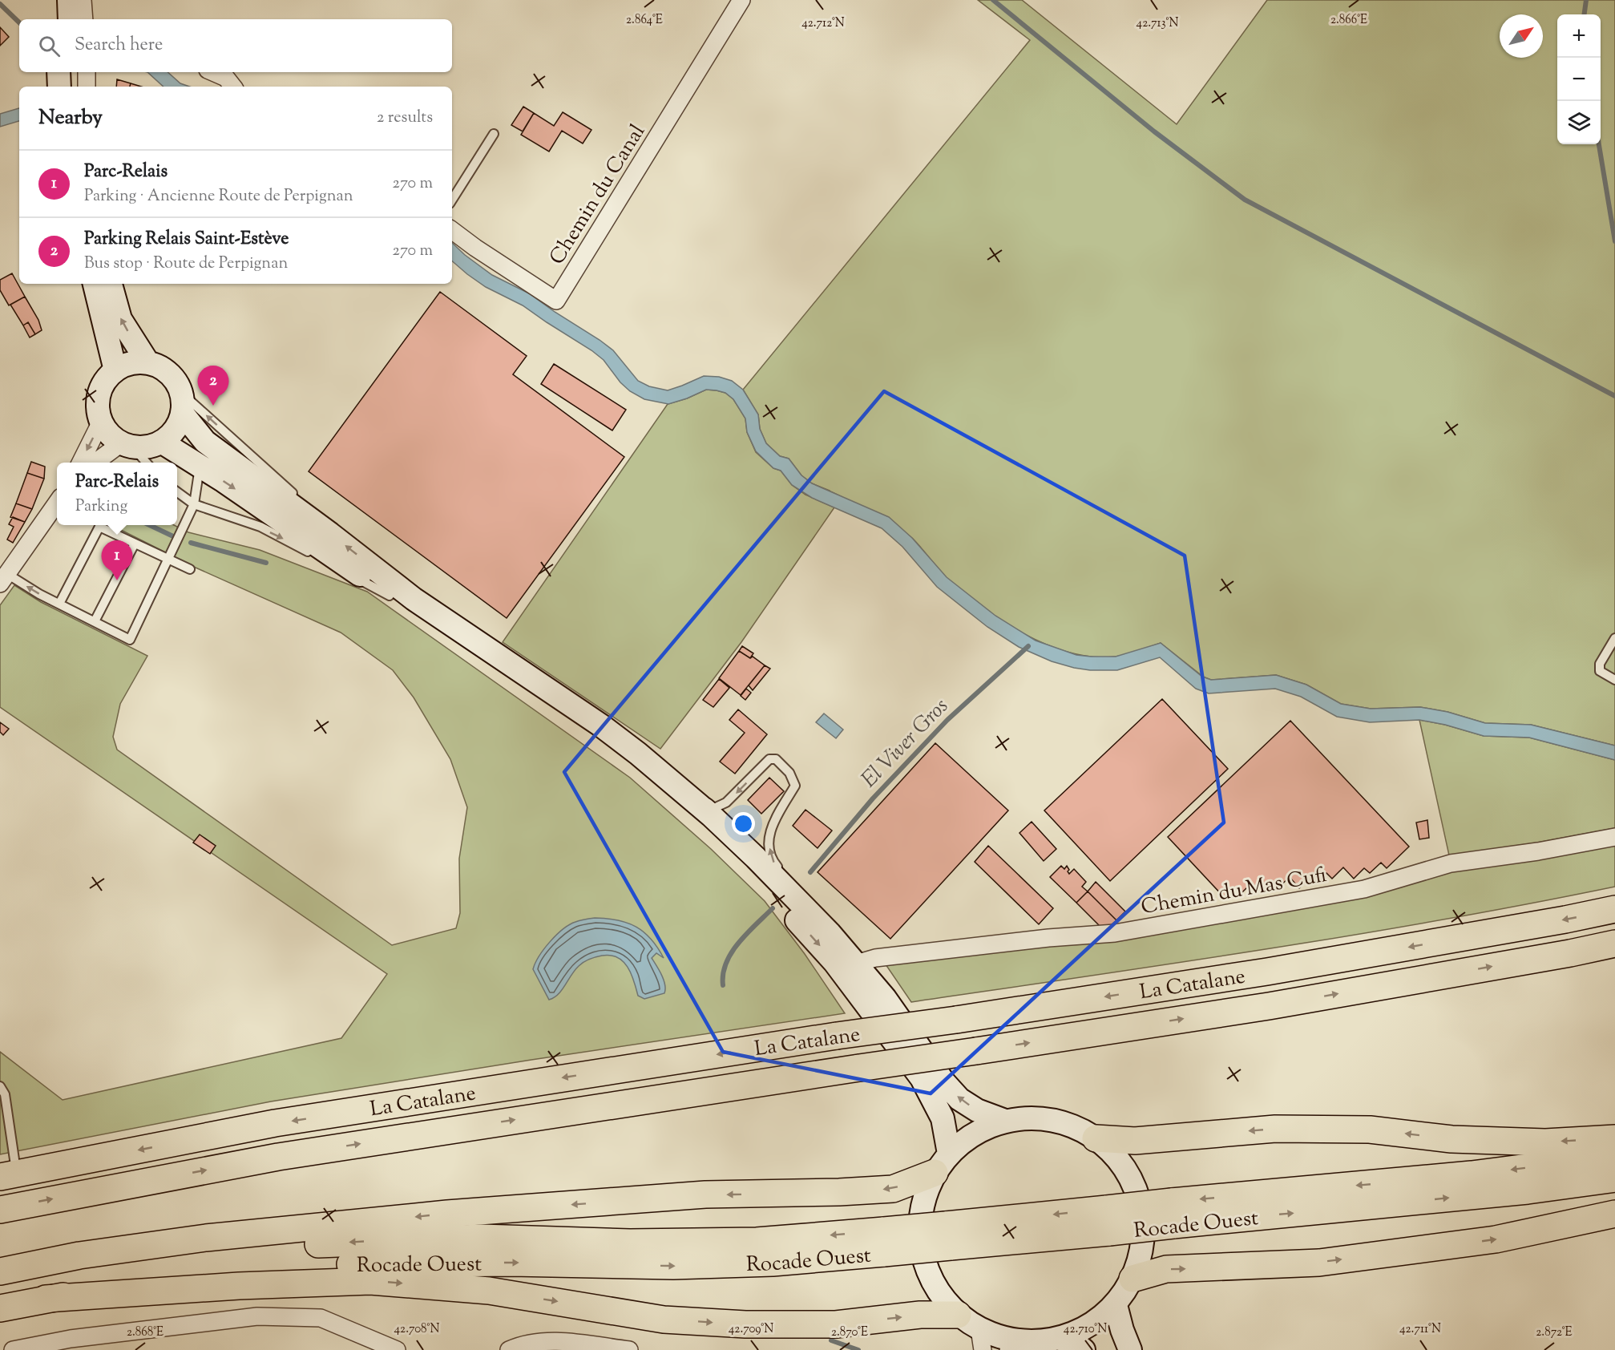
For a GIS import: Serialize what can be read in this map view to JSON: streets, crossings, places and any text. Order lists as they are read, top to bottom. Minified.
{"streets":{"highway":["La Catalane","Rocade Ouest"],"street":["Chemin du Canal","Chemin du Mas Cufi"]},"water":["El Viver Gros"],"north":"top right","page":{"map_buttons":["+","−"],"search":"Search here","heading":["Nearby","2 results"],"list":[{"mark":"1","name":"Parc-Relais","note":"Parking · Ancienne Route de Perpignan","value":"270 m"},{"mark":"2","name":"Parking Relais Saint-Estève","note":"Bus stop · Route de Perpignan","value":"270 m"}],"pins":["2","1"],"popup":["Parc-Relais","Parking"]},"coordinates":["2.864°E","2.866°E","42.712°N","42.713°N","42.708°N","42.709°N","42.710°N","42.711°N","2.868°E","2.870°E","2.872°E"]}
